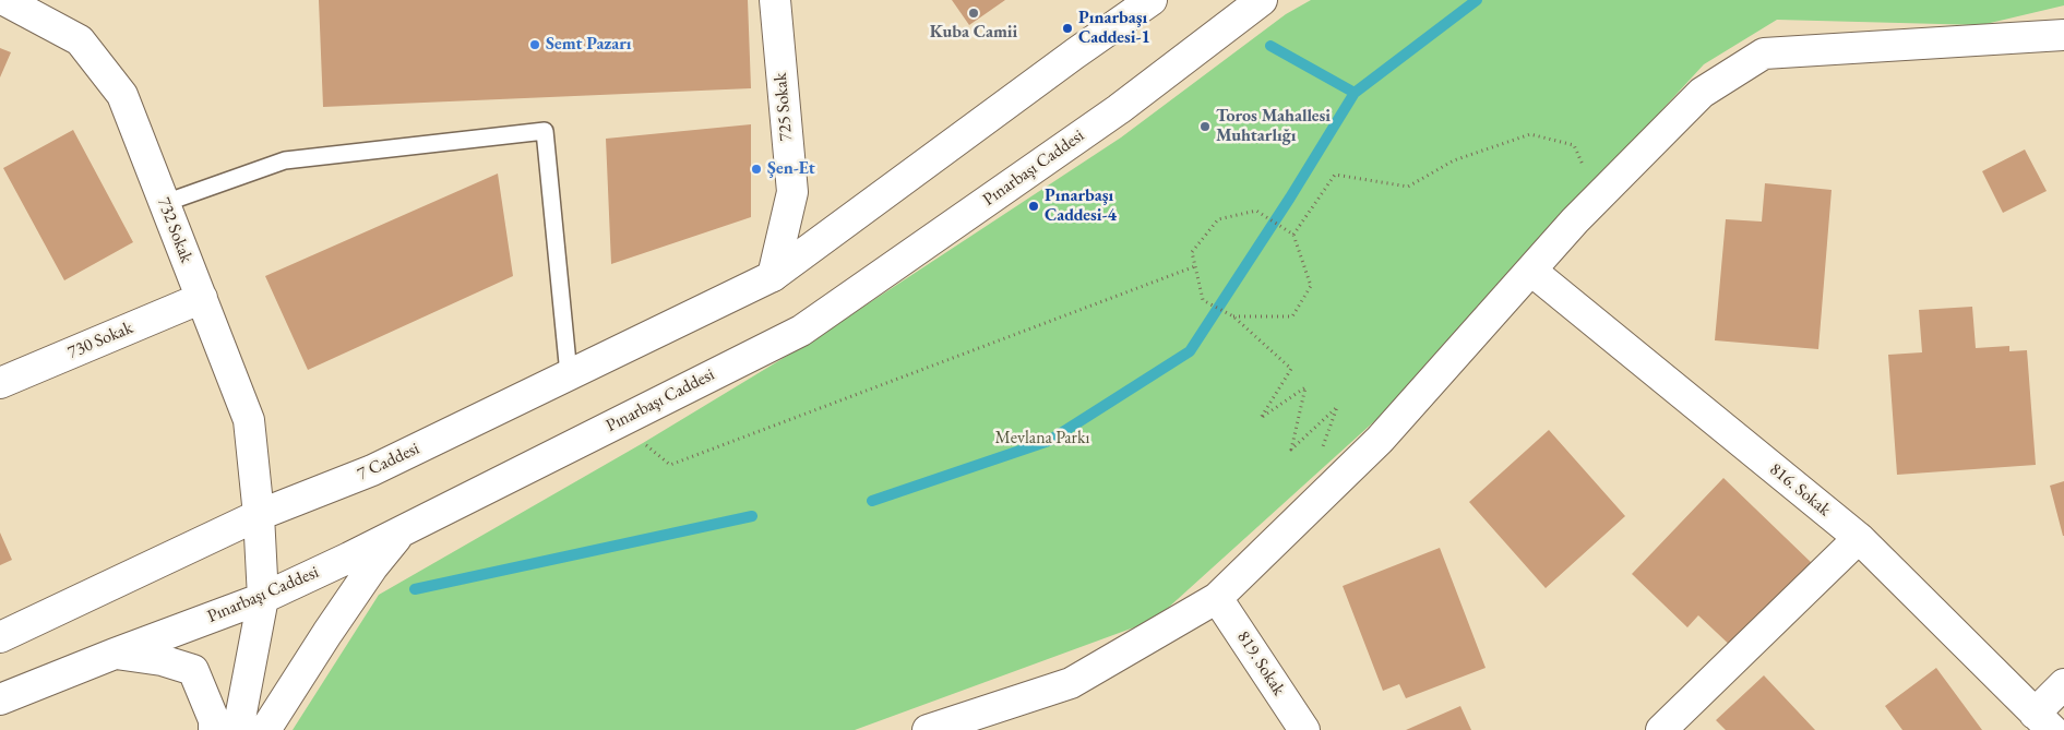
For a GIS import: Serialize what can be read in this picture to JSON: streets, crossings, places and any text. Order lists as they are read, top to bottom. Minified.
{"streets":{"street":["725 Sokak","Pınarbaşı Caddesi","732 Sokak","730 Sokak","7 Caddesi","816. Sokak","819. Sokak"]},"crossings":[["725 Sokak","7 Caddesi"],["Pınarbaşı Caddesi","732 Sokak"],["732 Sokak","730 Sokak"],["732 Sokak","7 Caddesi"]],"parks":["Mevlana Parkı"],"places":["Kuba Camii","Pınarbaşı Caddesi-1","Semt Pazarı","Toros Mahallesi Muhtarlığı","Şen-Et","Pınarbaşı Caddesi-4"]}
